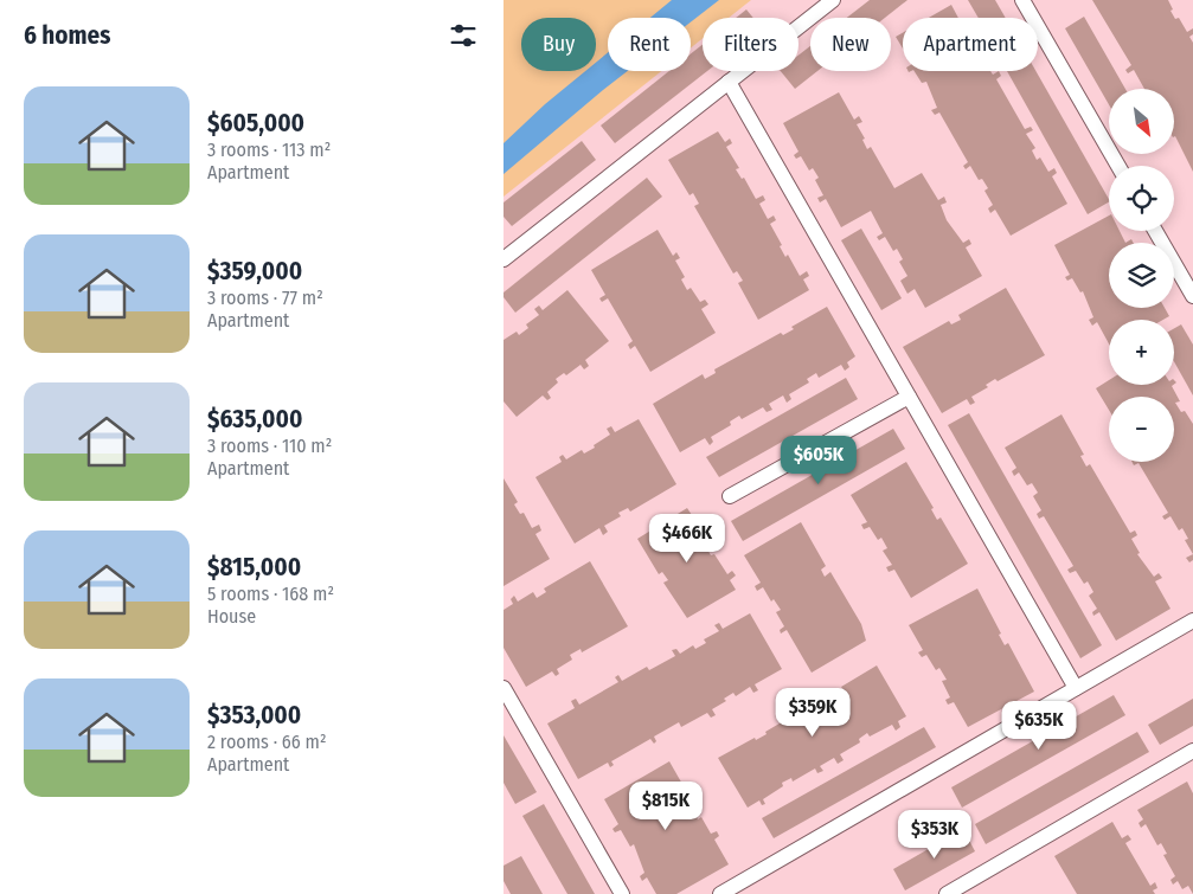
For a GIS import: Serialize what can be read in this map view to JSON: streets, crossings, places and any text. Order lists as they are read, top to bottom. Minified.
{"north":"bottom right","page":{"heading":"6 homes","chip":["Buy","Rent","Filters","New","Apartment"],"list":[{"name":"$605,000","note":"3 rooms · 113 m² · Apartment"},{"name":"$359,000","note":"3 rooms · 77 m² · Apartment"},{"name":"$635,000","note":"3 rooms · 110 m² · Apartment"},{"name":"$815,000","note":"5 rooms · 168 m² · House"},{"name":"$353,000","note":"2 rooms · 66 m² · Apartment"}],"map_buttons":["+","−"],"price":["$605K","$466K","$359K","$635K","$815K","$353K"]}}
